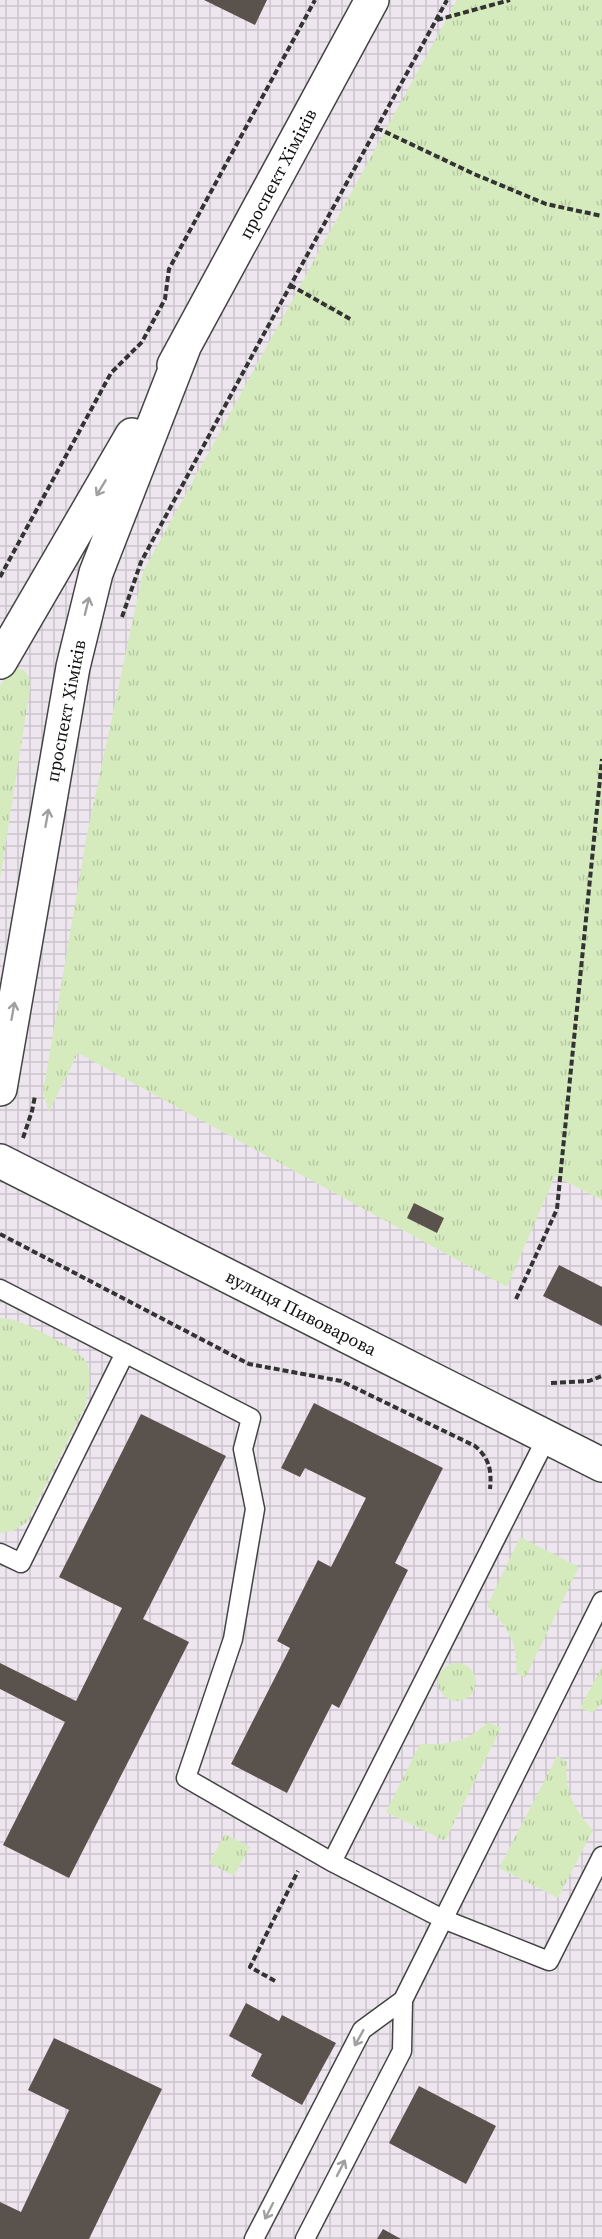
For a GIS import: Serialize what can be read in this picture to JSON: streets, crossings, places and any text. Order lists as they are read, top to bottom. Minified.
{"streets":{"street":["проспект Хіміків","вулиця Пивоварова"]}}
